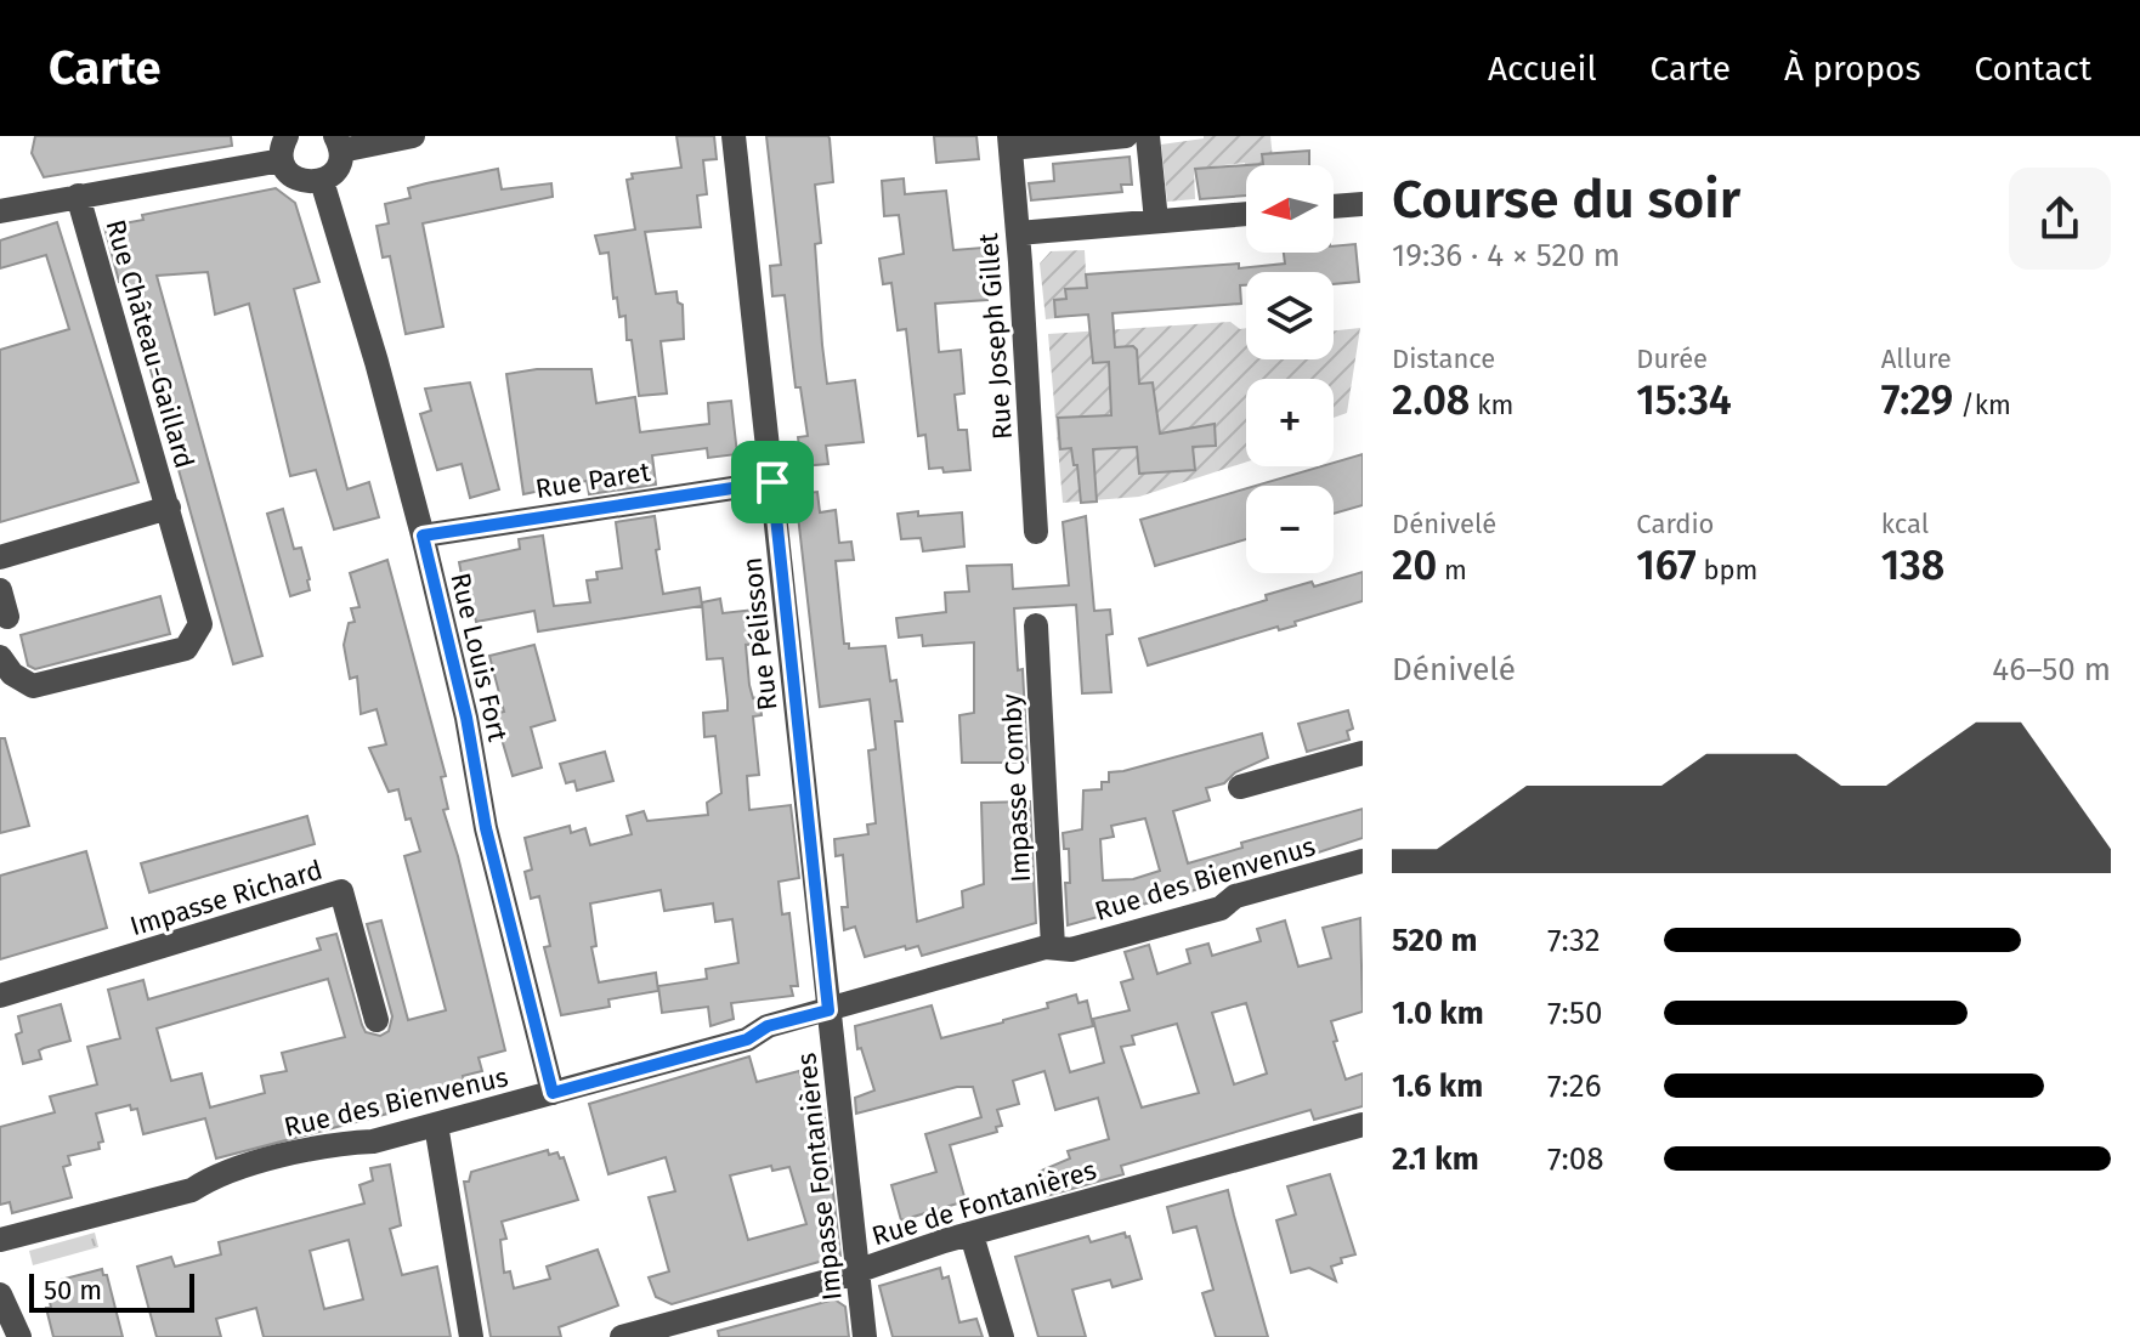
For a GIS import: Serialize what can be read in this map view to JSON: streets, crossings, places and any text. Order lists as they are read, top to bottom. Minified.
{"streets":{"street":["Rue Joseph Gillet","Rue Château-Gaillard","Rue Paret","Rue Pélisson","Rue Louis Fort","Impasse Comby","Rue des Bienvenus","Impasse Richard","Impasse Fontanières","Rue de Fontanières"]},"crossings":[["Rue Paret","Rue Pélisson"],["Rue Paret","Rue Louis Fort"],["Rue Pélisson","Rue des Bienvenus"],["Rue Pélisson","Impasse Fontanières"],["Rue Louis Fort","Rue des Bienvenus"],["Impasse Comby","Rue des Bienvenus"],["Rue des Bienvenus","Impasse Fontanières"],["Impasse Fontanières","Rue de Fontanières"]],"scale_bar":"50 m","north":"left","page":{"header":"Carte","nav":["Accueil","Carte","À propos","Contact"],"heading":["Course du soir","19:36 · 4 × 520 m"],"map_buttons":["+","−"],"stats":[["Distance","2.08 km"],["Durée","15:34"],["Allure","7:29 /km"],["Dénivelé","20 m"],["Cardio","167 bpm"],["kcal","138"]],"chart":["Dénivelé","46–50 m"],"list":[{"name":"520 m","note":"7:32"},{"name":"1.0 km","note":"7:50"},{"name":"1.6 km","note":"7:26"},{"name":"2.1 km","note":"7:08"}],"scale":"50 m"}}
